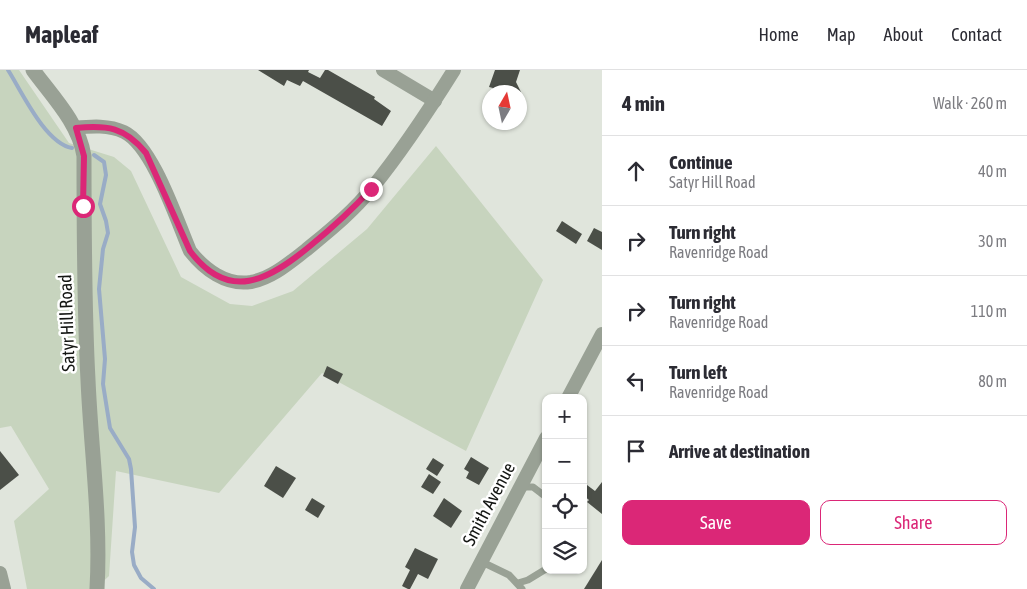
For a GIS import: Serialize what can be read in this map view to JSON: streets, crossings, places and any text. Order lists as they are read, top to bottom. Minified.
{"streets":{"street":["Satyr Hill Road","Smith Avenue"]},"north":"top","page":{"header":"Mapleaf","nav":["Home","Map","About","Contact"],"heading":["4 min","Walk · 260 m"],"list":[["Continue","Satyr Hill Road","40 m"],["Turn right","Ravenridge Road","30 m"],["Turn right","Ravenridge Road","110 m"],["Turn left","Ravenridge Road","80 m"],"Arrive at destination"],"map_buttons":["+","−"],"buttons":["Save","Share"]}}
